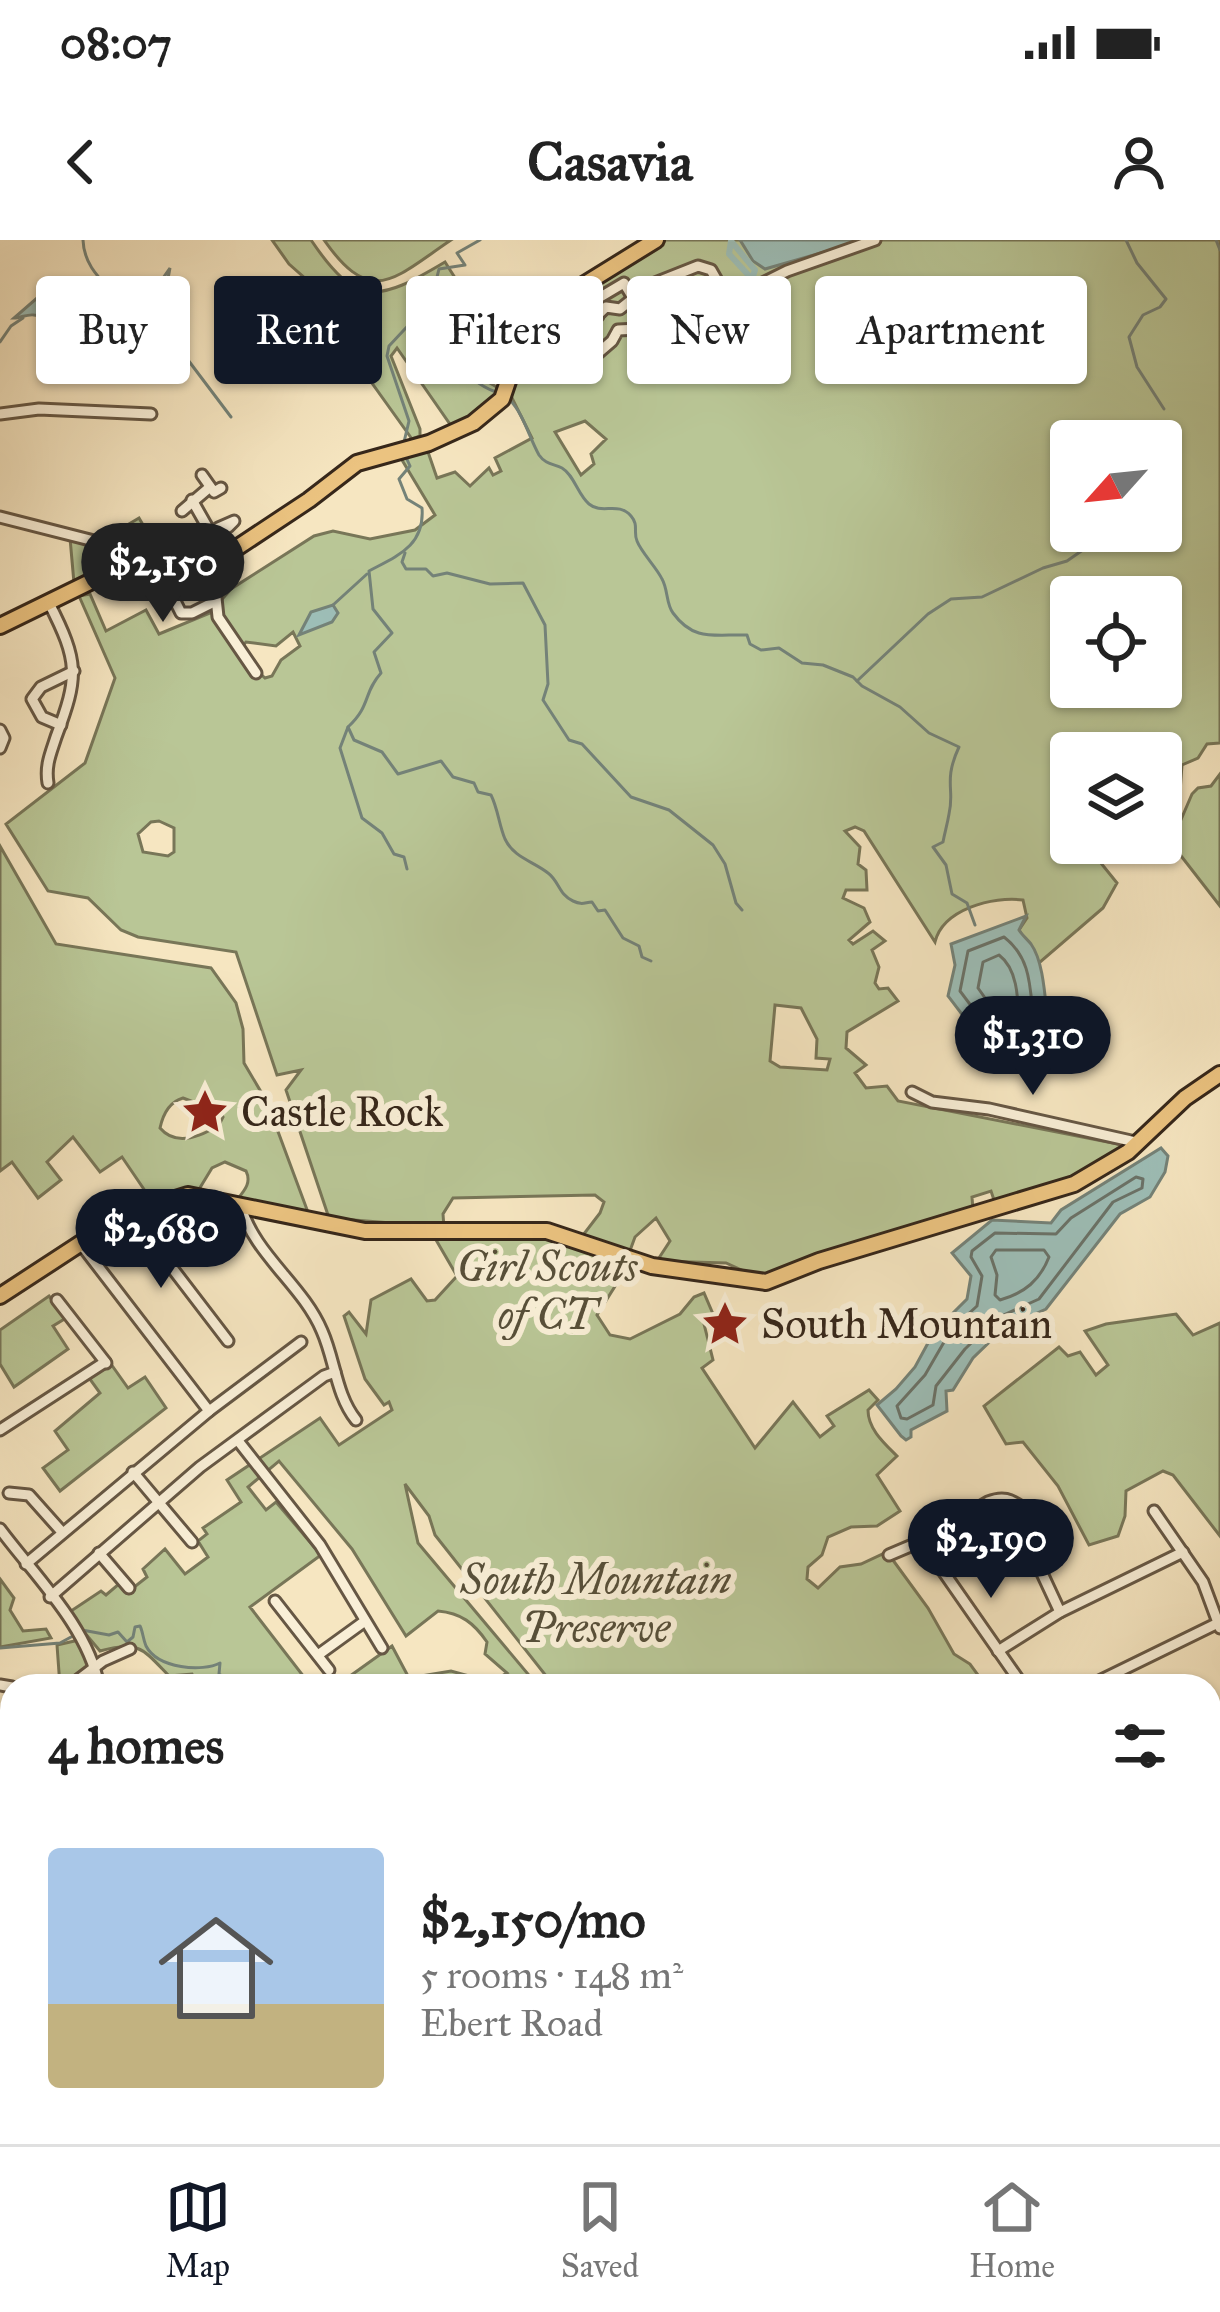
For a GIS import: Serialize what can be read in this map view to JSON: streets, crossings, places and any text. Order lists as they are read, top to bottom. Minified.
{"parks":["Girl Scouts of CT","South Mountain Preserve"],"places":{"place":["Castle Rock","South Mountain"]},"north":"bottom left","page":{"status":"08:07","header":"Casavia","chip":["Buy","Rent","Filters","New","Apartment"],"price":["$2,150","$1,310","$2,680","$2,190"],"heading":"4 homes","list":[{"name":"$2,150/mo","note":"5 rooms · 148 m² · Ebert Road"}],"tabs":["Map","Saved","Home"]}}
